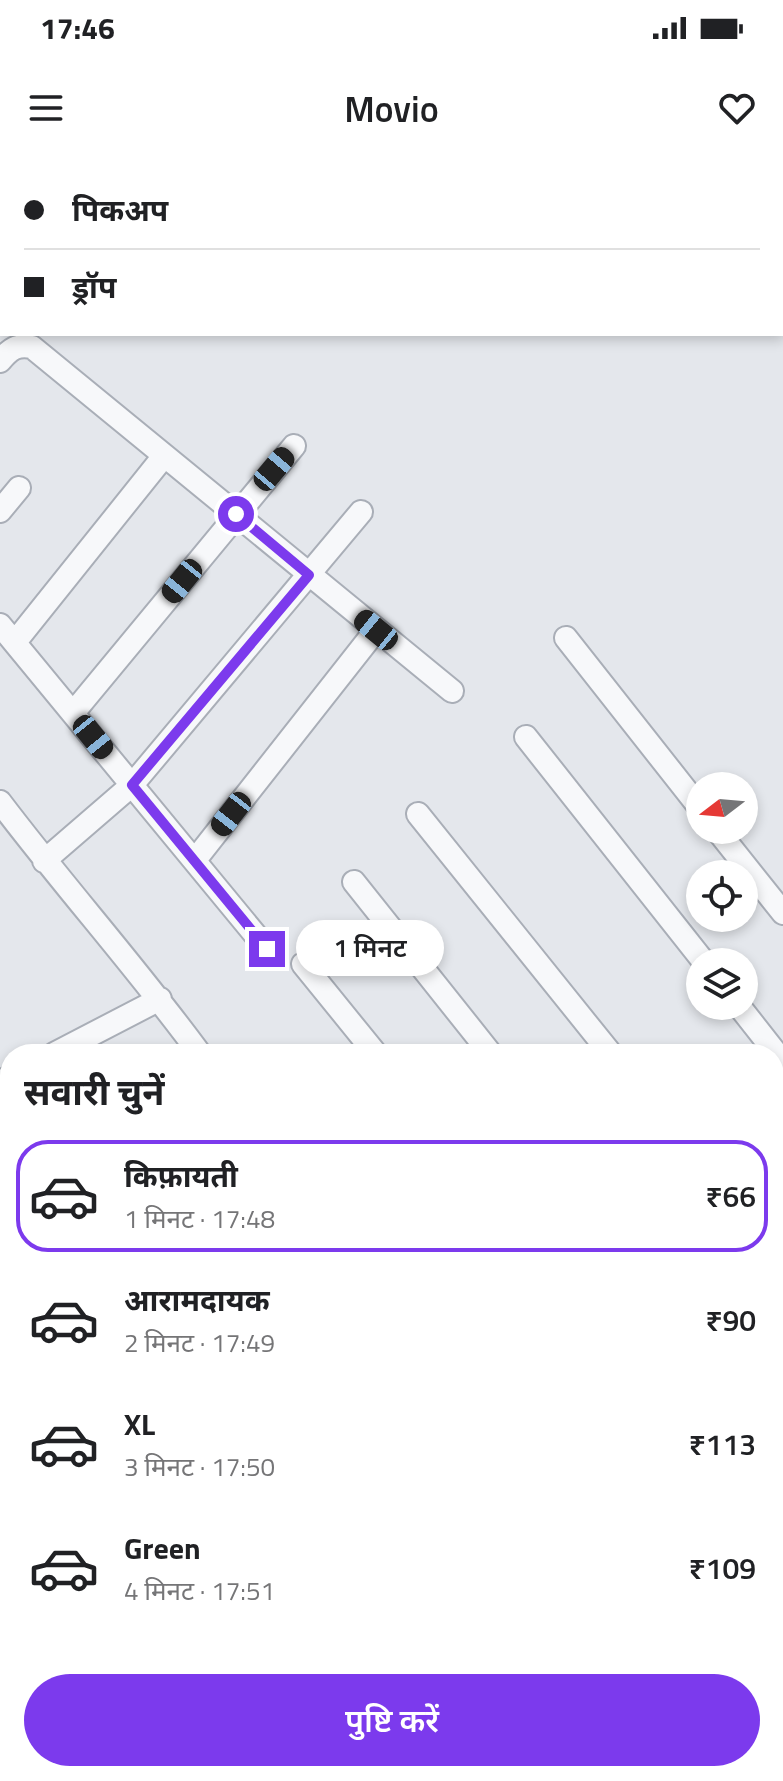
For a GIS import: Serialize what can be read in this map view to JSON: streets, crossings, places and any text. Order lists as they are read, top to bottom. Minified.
{"north":"left","page":{"status":"17:46","header":"Movio","banner":["पिकअप","ड्रॉप"],"bubble":"1 मिनट","heading":"सवारी चुनें","list":[{"name":"किफ़ायती","note":"1 मिनट · 17:48","value":"₹66"},{"name":"आरामदायक","note":"2 मिनट · 17:49","value":"₹90"},{"name":"XL","note":"3 मिनट · 17:50","value":"₹113"},{"name":"Green","note":"4 मिनट · 17:51","value":"₹109"}],"buttons":"पुष्टि करें"}}
